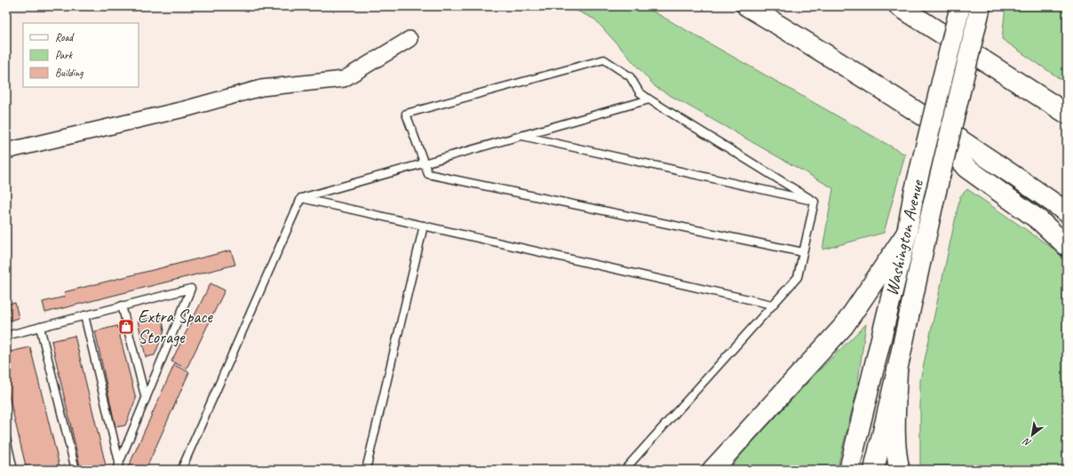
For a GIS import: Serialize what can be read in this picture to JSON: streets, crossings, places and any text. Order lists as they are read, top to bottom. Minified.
{"streets":{"main road":["Washington Avenue"]},"places":{"shop":["Extra Space Storage"]},"legend":["Road","Park","Building"],"north":"bottom left"}
